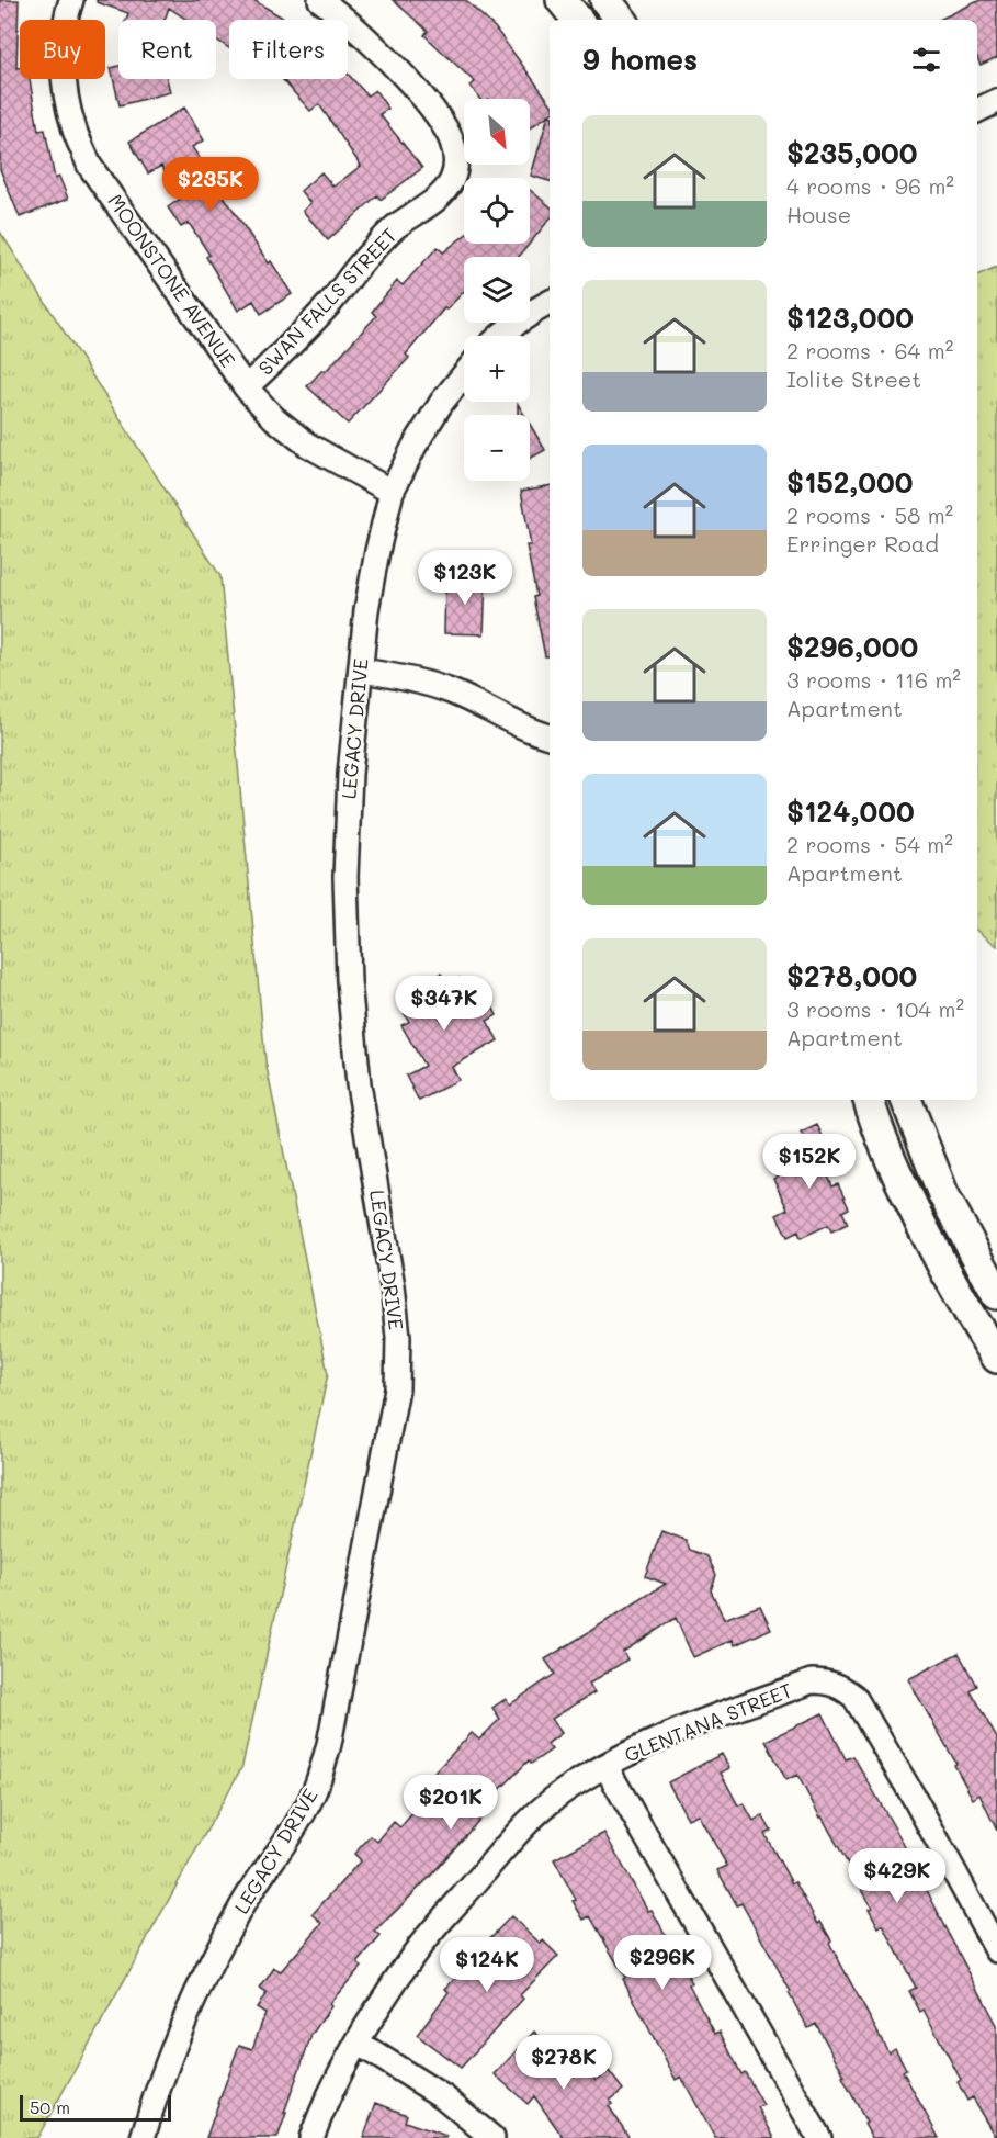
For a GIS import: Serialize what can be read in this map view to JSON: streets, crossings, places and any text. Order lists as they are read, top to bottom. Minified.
{"streets":{"street":["MOONSTONE AVENUE","SWAN FALLS STREET","LEGACY DRIVE","GLENTANA STREET"]},"crossings":[["MOONSTONE AVENUE","SWAN FALLS STREET"],["MOONSTONE AVENUE","LEGACY DRIVE"]],"scale_bar":"50 m","north":"bottom right","page":{"chip":["Buy","Rent","Filters"],"heading":"9 homes","map_buttons":["+","−"],"list":[{"name":"$235,000","note":"4 rooms · 96 m² · House"},{"name":"$123,000","note":"2 rooms · 64 m² · Iolite Street"},{"name":"$152,000","note":"2 rooms · 58 m² · Erringer Road"},{"name":"$296,000","note":"3 rooms · 116 m² · Apartment"},{"name":"$124,000","note":"2 rooms · 54 m² · Apartment"},{"name":"$278,000","note":"3 rooms · 104 m² · Apartment"}],"price":["$235K","$123K","$347K","$152K","$201K","$429K","$296K","$124K","$278K"],"scale":"50 m"}}
